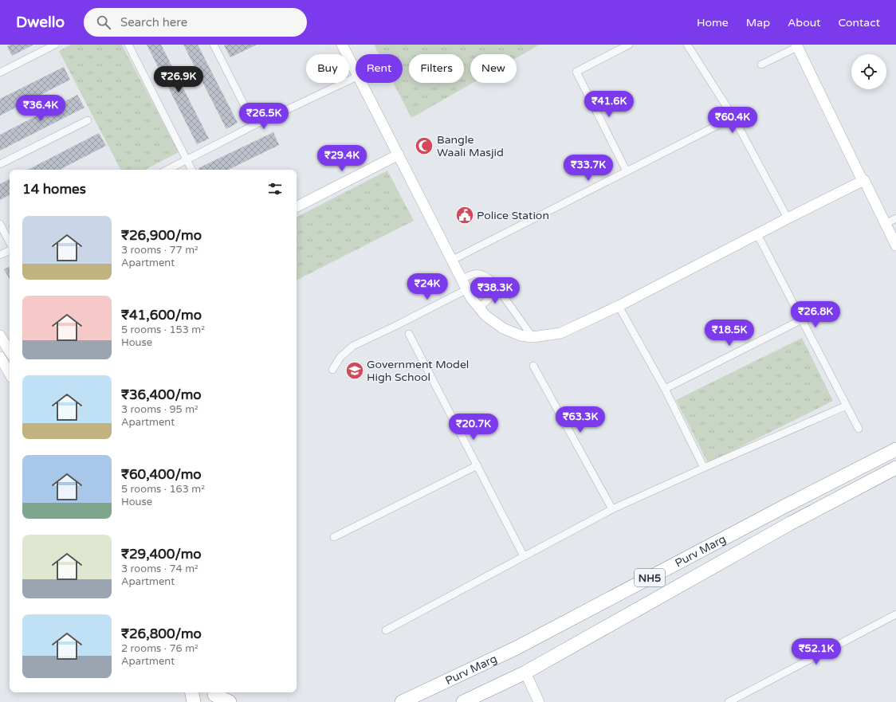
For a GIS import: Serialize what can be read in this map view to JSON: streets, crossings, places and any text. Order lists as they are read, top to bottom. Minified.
{"streets":{"highway":["Purv Marg","NH5"]},"places":{"mosque":["Bangle Waali Masjid"],"public building":["Police Station"],"school or university":["Government Model High School"]},"page":{"header":"Dwello","search":"Search here","nav":["Home","Map","About","Contact"],"chip":["Buy","Rent","Filters","New"],"price":["₹26.9K","₹41.6K","₹36.4K","₹26.5K","₹60.4K","₹29.4K","₹33.7K","₹24K","₹38.3K","₹26.8K","₹18.5K","₹63.3K","₹20.7K","₹52.1K"],"heading":"14 homes","list":[{"name":"₹26,900/mo","note":"3 rooms · 77 m² · Apartment"},{"name":"₹41,600/mo","note":"5 rooms · 153 m² · House"},{"name":"₹36,400/mo","note":"3 rooms · 95 m² · Apartment"},{"name":"₹60,400/mo","note":"5 rooms · 163 m² · House"},{"name":"₹29,400/mo","note":"3 rooms · 74 m² · Apartment"},{"name":"₹26,800/mo","note":"2 rooms · 76 m² · Apartment"}]}}
